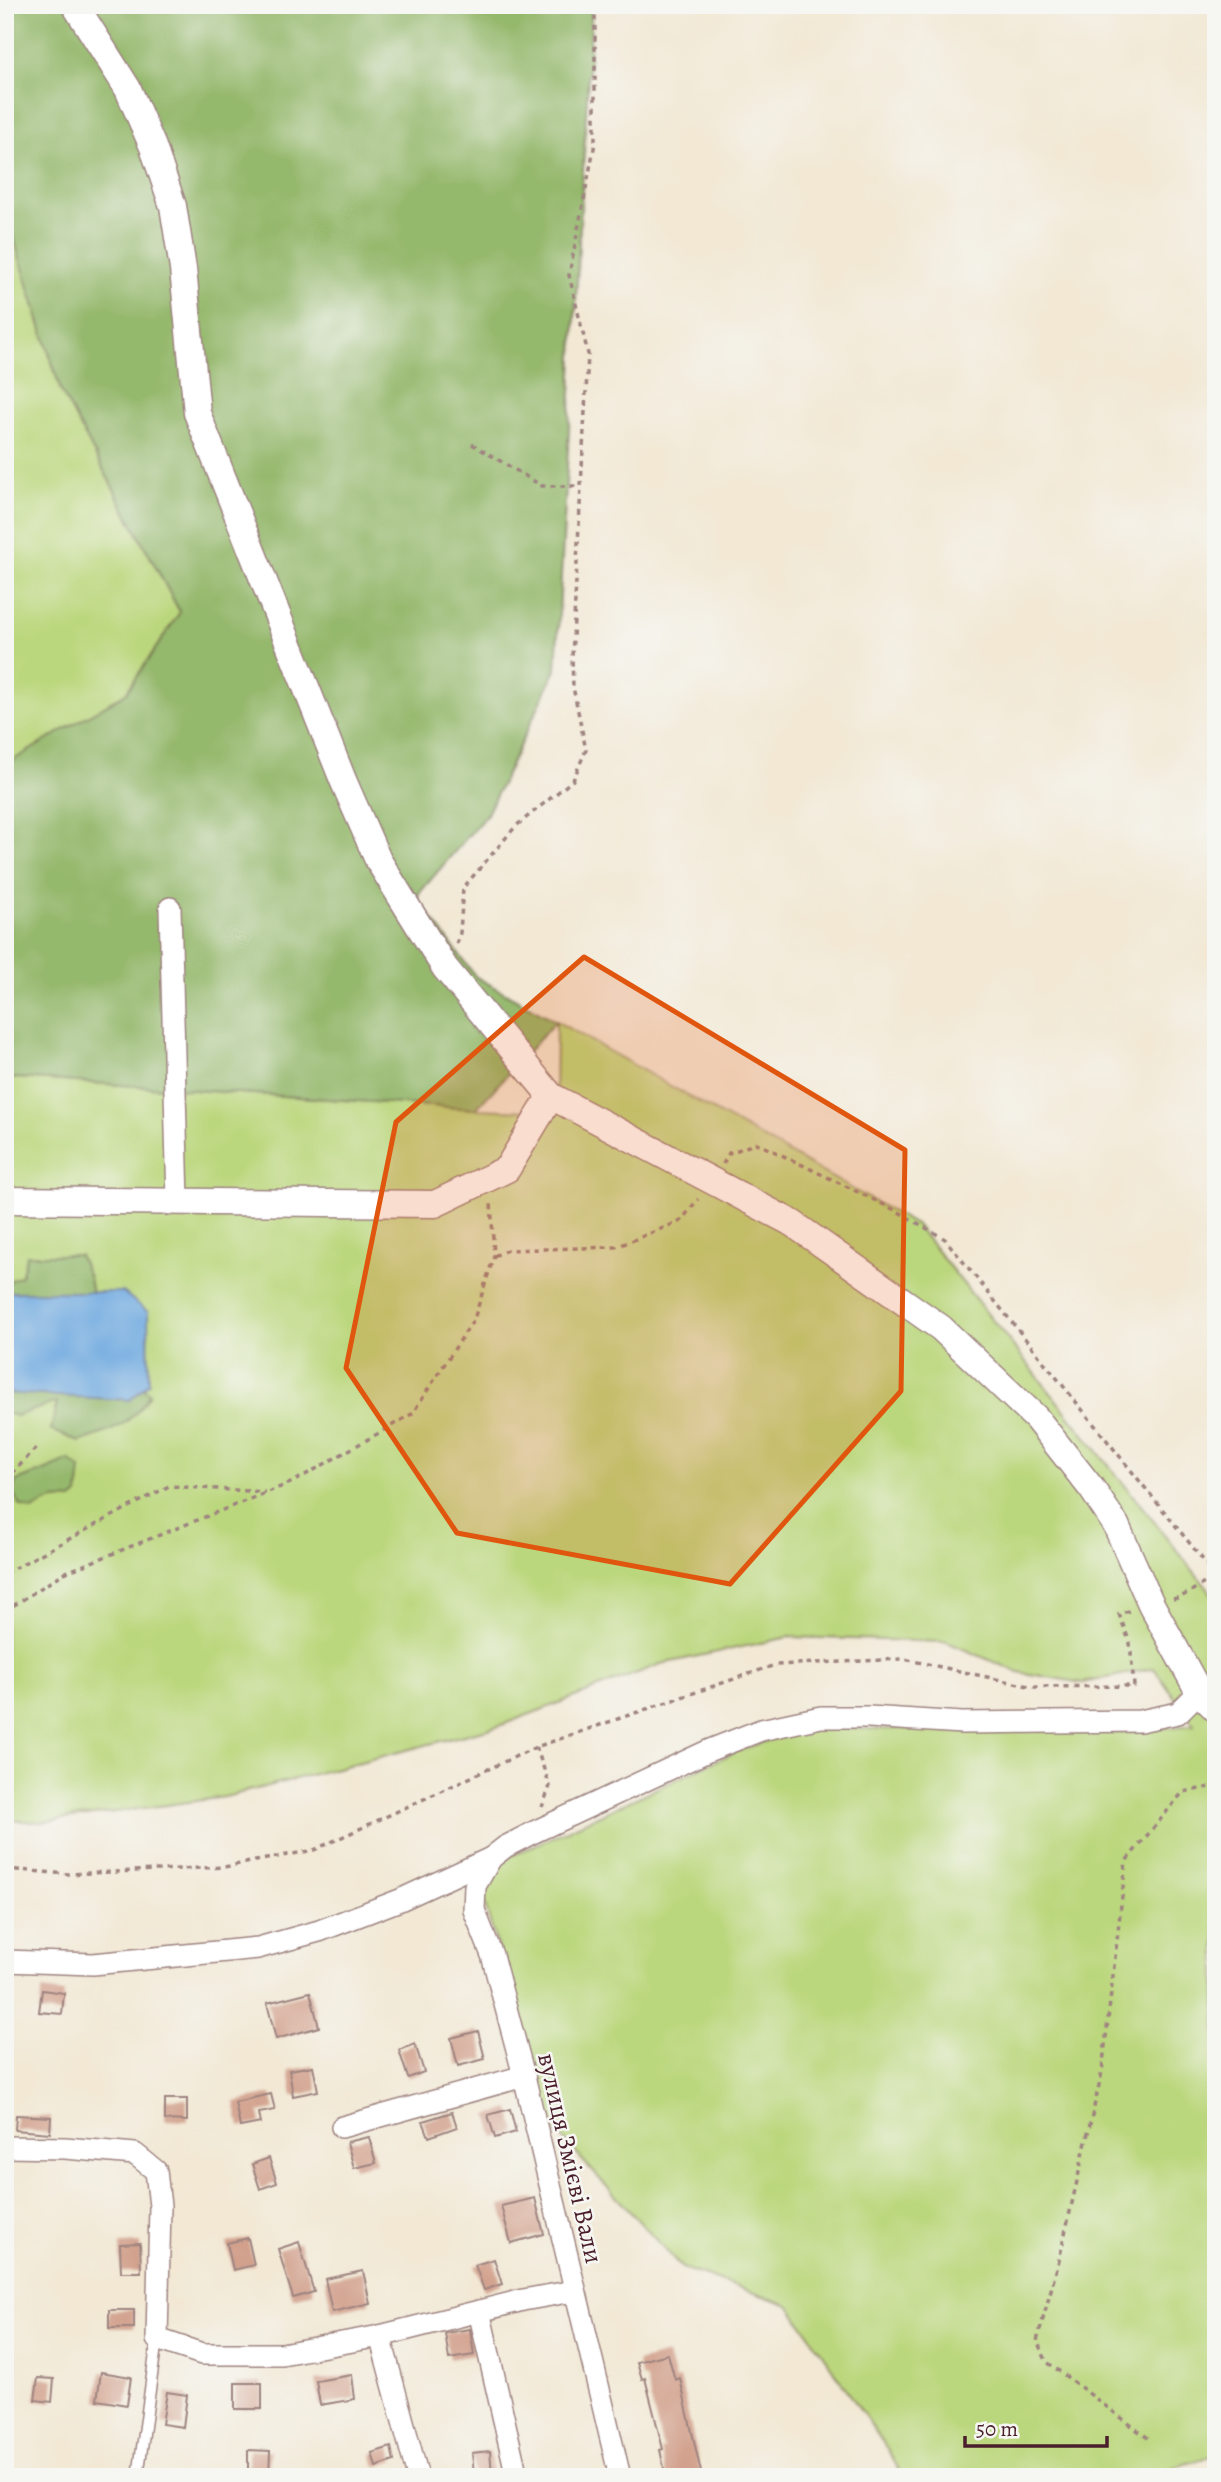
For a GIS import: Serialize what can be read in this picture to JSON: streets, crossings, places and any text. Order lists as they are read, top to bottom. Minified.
{"streets":{"street":["вулиця Змієві Вали"]},"scale_bar":"50 m"}
